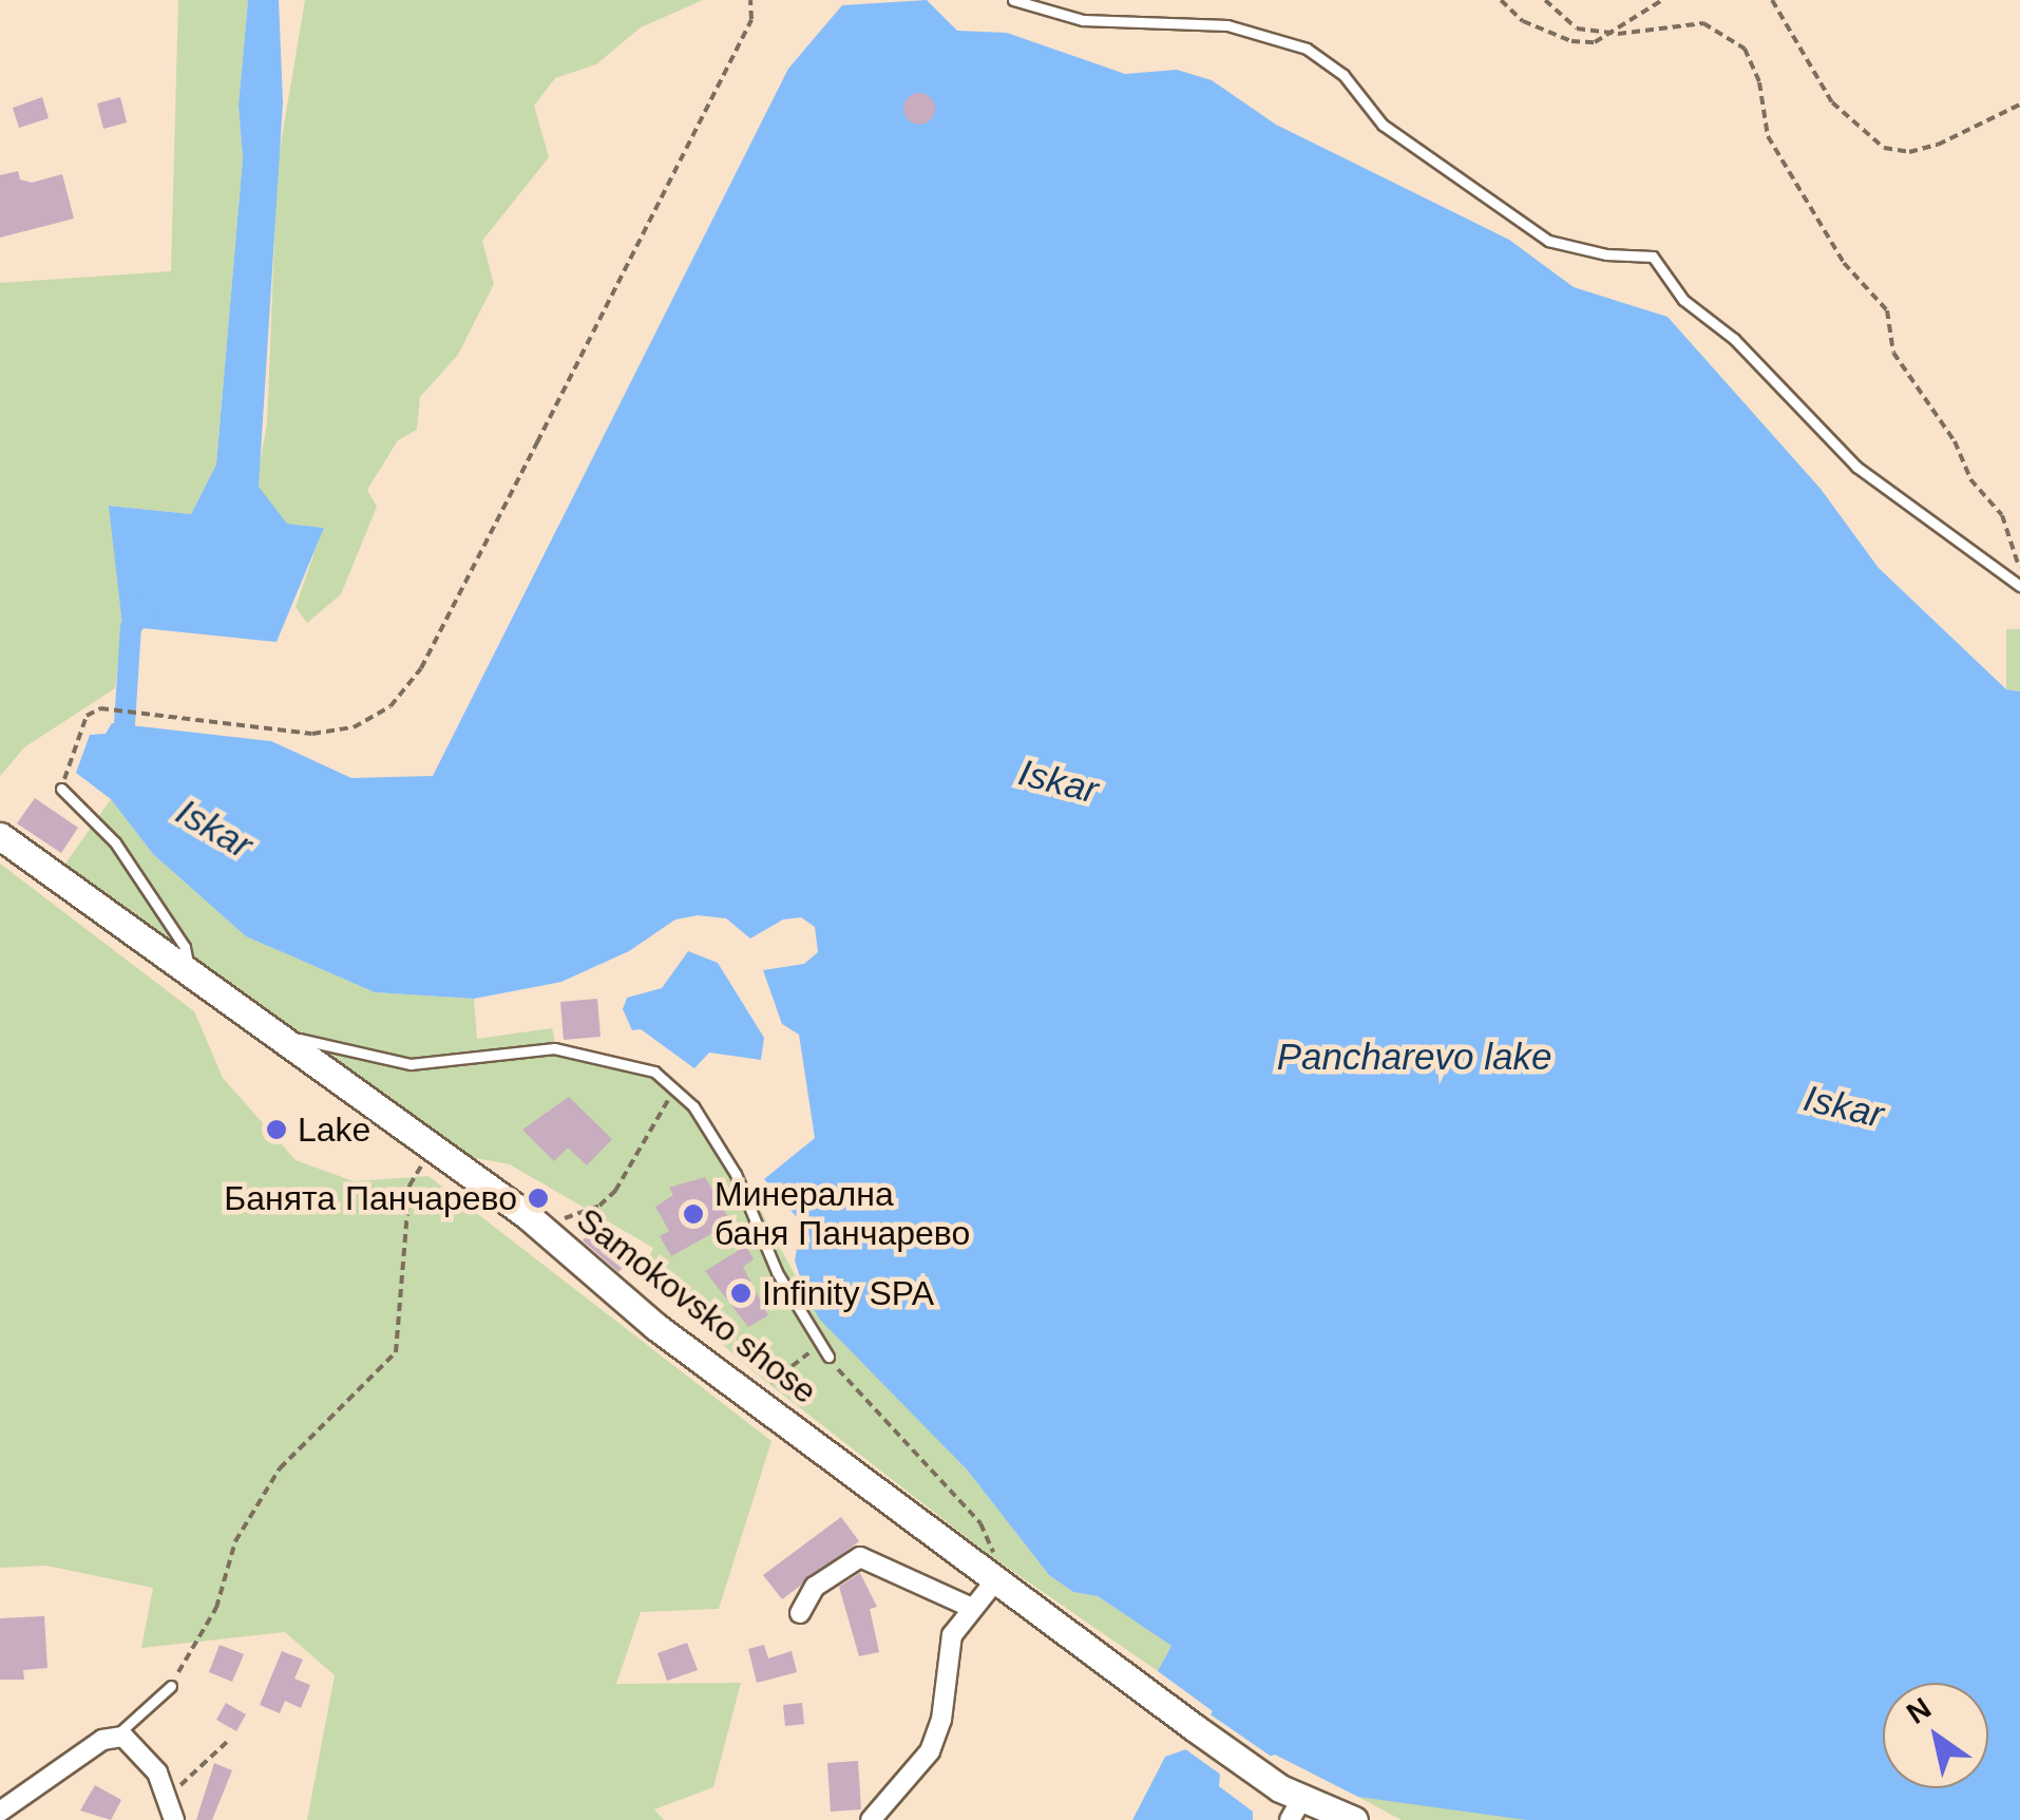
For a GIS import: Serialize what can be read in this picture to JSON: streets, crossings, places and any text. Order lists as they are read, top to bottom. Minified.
{"streets":{"main road":["Samokovsko shose"]},"water":["Iskar","Pancharevo lake"],"places":["Lake","Банята Панчарево","Минерална баня Панчарево","Infinity SPA"],"north":"top left"}
